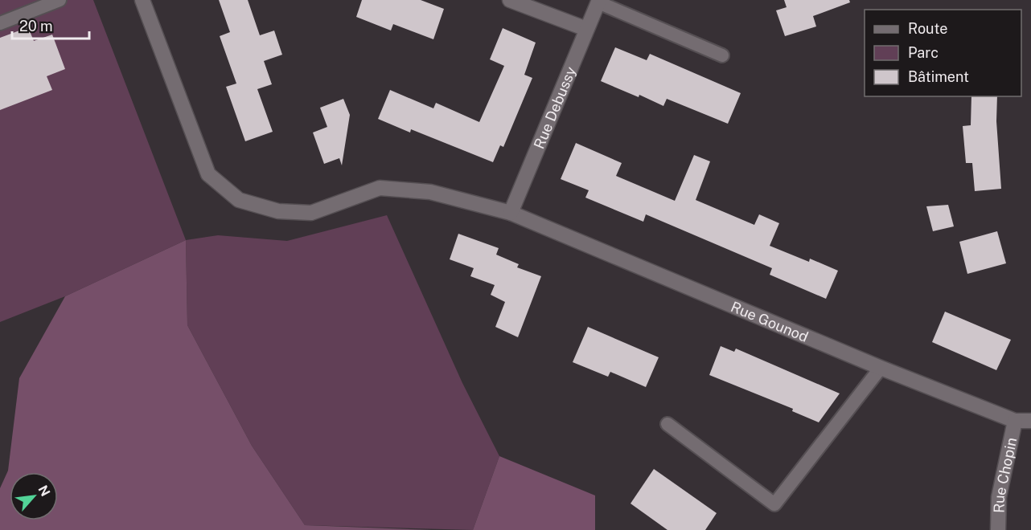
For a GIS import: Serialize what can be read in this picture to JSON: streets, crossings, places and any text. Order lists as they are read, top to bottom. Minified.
{"streets":{"street":["Rue Debussy","Rue Gounod","Rue Chopin"]},"crossings":[["Rue Debussy","Rue Gounod"],["Rue Gounod","Rue Chopin"]],"legend":["Route","Parc","Bâtiment"],"scale_bar":"20 m","north":"top right"}
